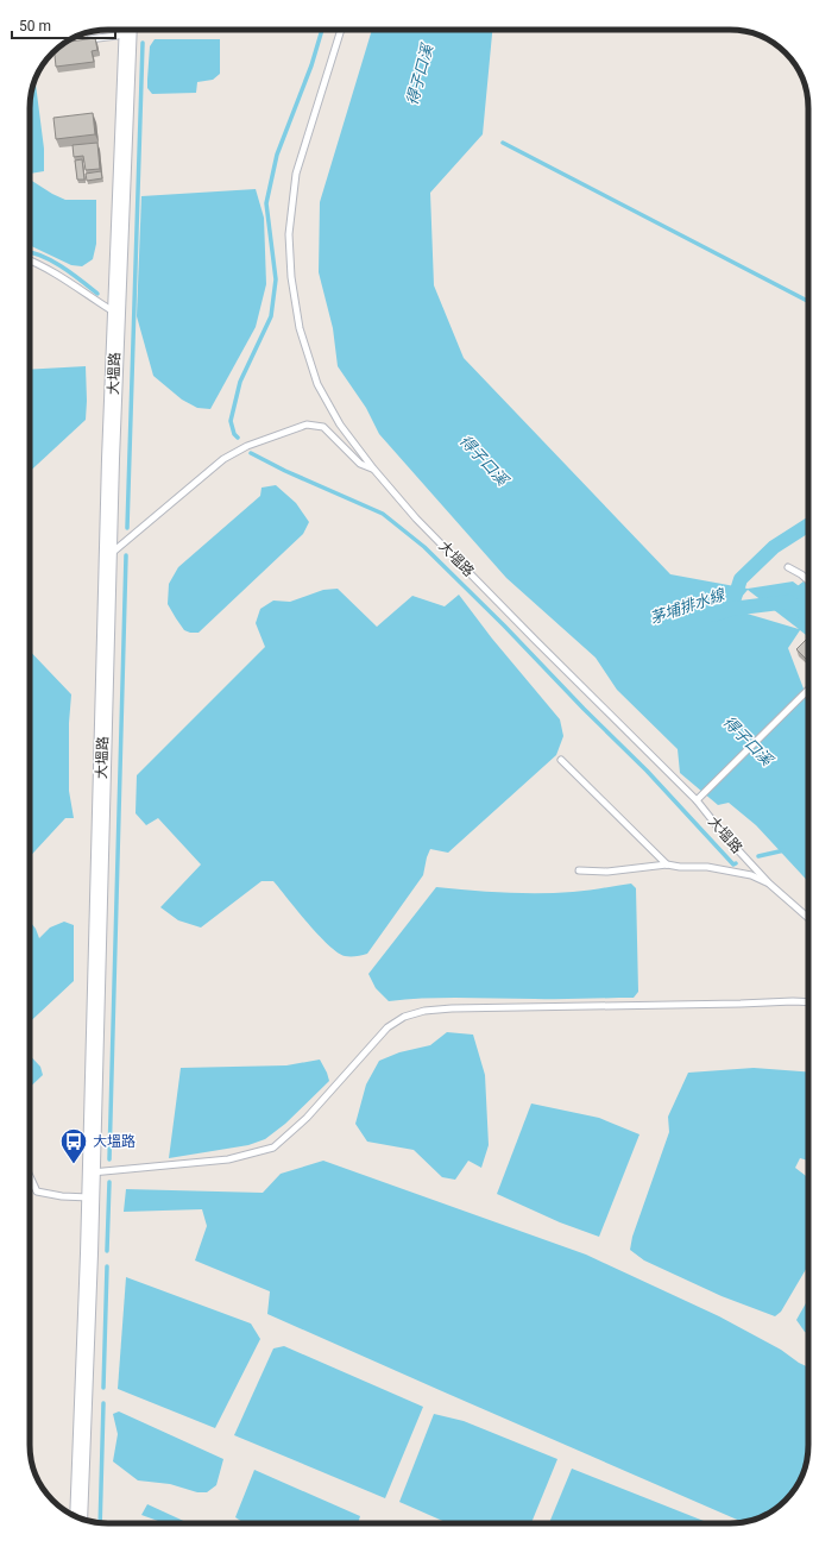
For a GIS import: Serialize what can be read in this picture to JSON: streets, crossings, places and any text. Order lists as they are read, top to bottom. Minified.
{"streets":{"street":["大塭路"]},"water":["得子口溪","茅埔排水線"],"places":{"bus stop":["大塭路"]},"scale_bar":"50 m"}
